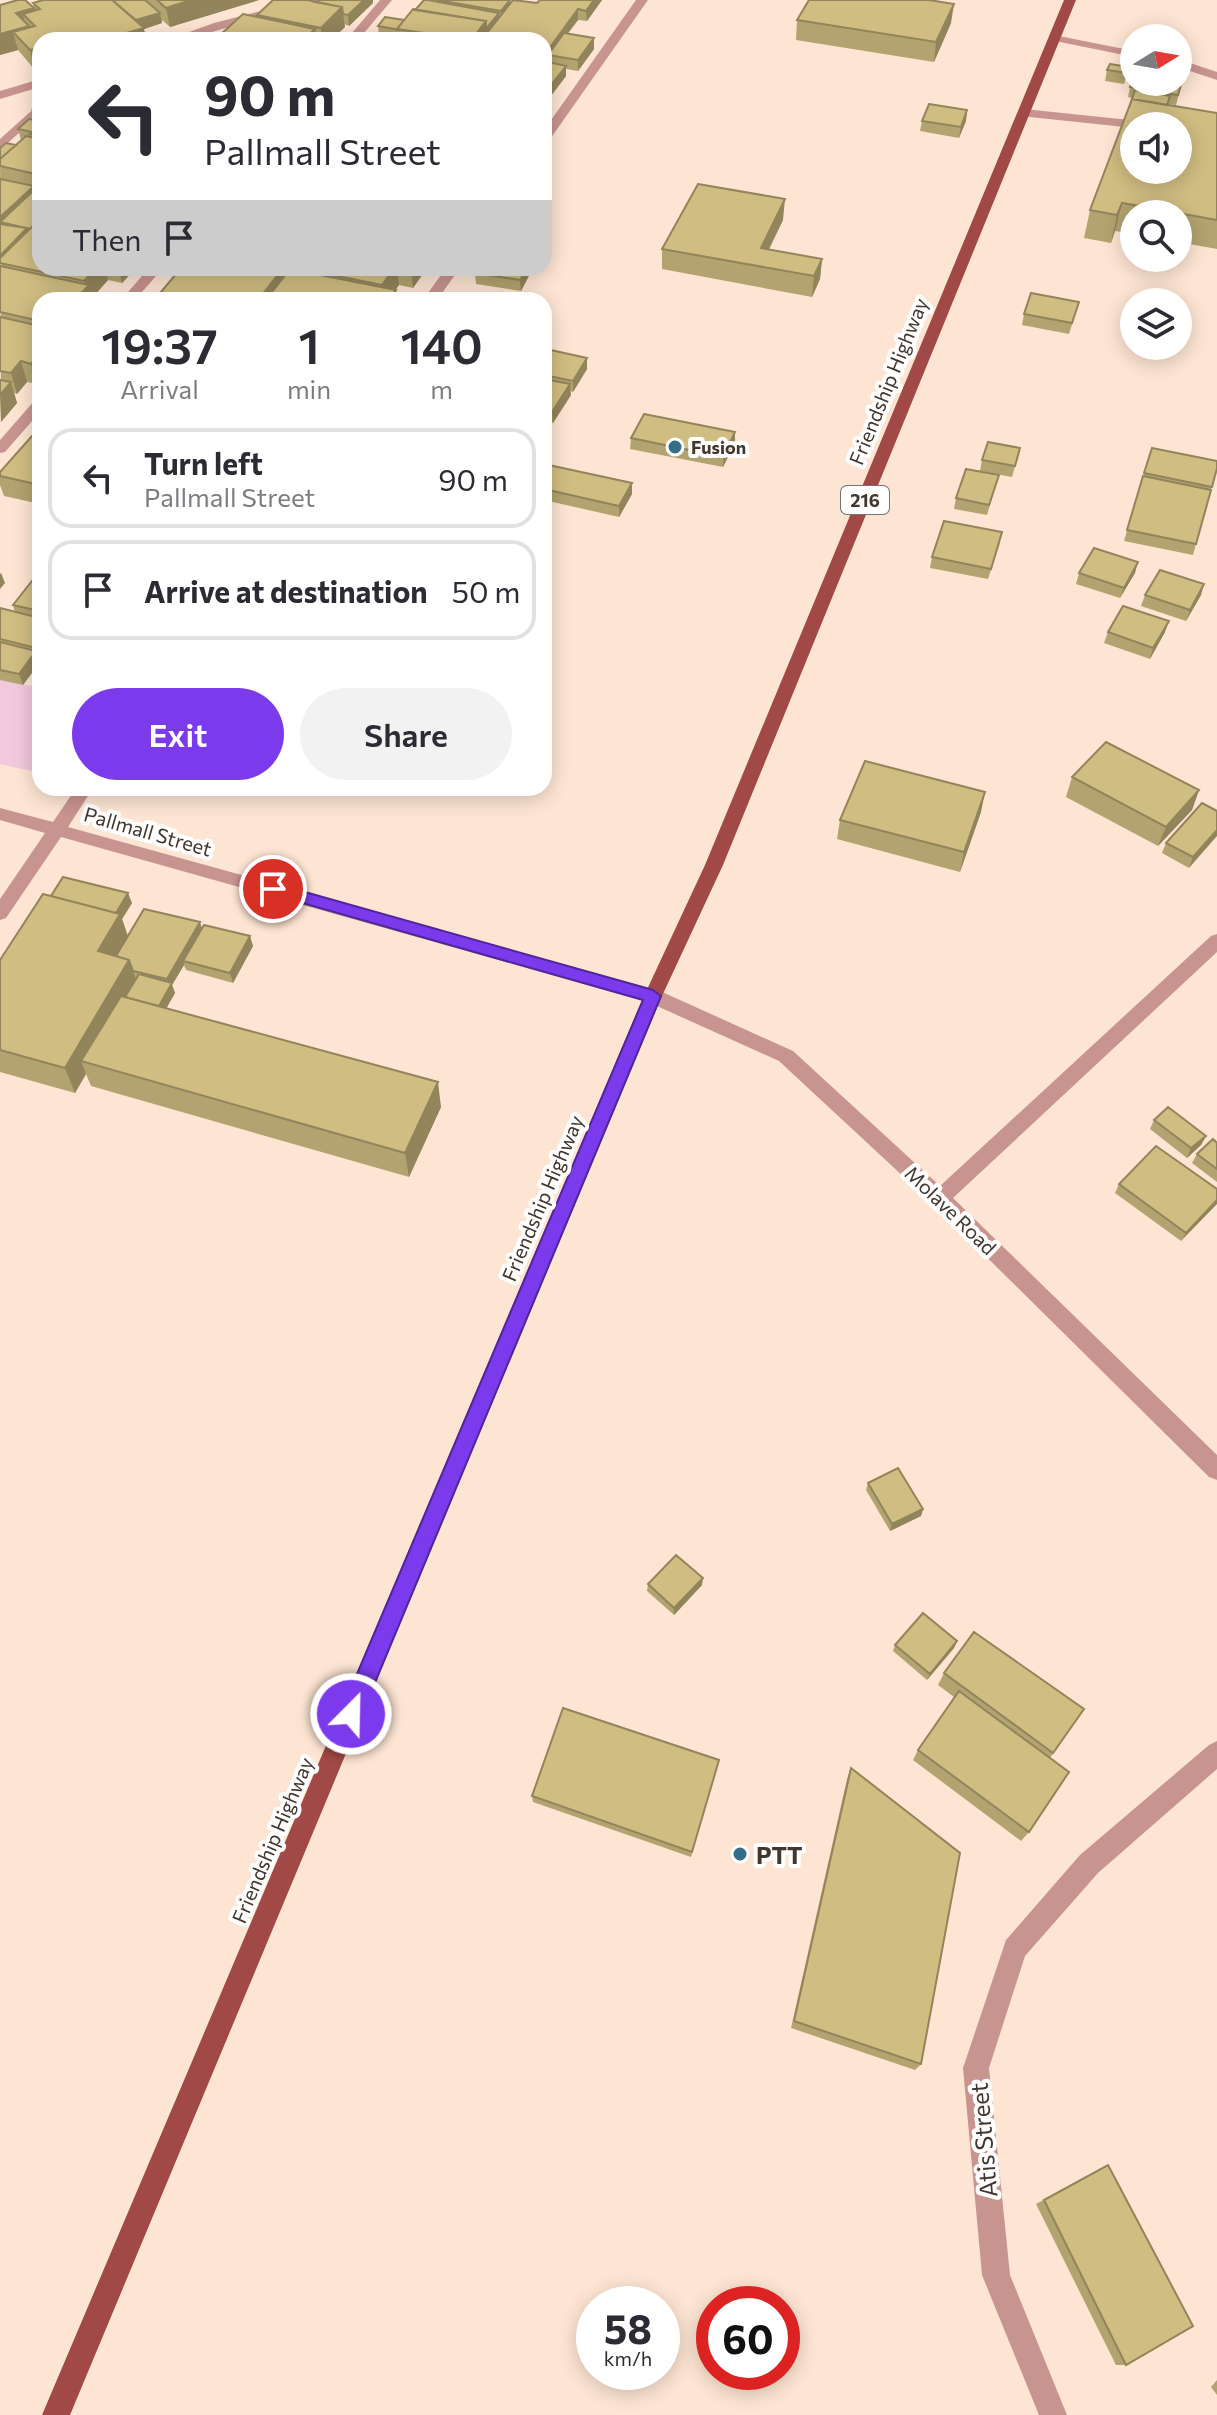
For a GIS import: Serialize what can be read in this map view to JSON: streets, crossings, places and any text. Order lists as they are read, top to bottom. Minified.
{"streets":{"main road":["Friendship Highway","216"],"street":["Pallmall Street","Molave Road","Atis Street"]},"crossings":[["Friendship Highway","Pallmall Street"],["Friendship Highway","Molave Road"],["Pallmall Street","Molave Road"]],"places":["Fusion","PTT"],"north":"right","page":{"turn":["90 m","Pallmall Street"],"then":"Then","eta":["19:37","Arrival","1","min","140","m"],"list":[{"name":"Turn left","note":"Pallmall Street","value":"90 m"},{"name":"Arrive at destination","value":"50 m"}],"buttons":["Exit","Share"],"speed":"58 km/h","limit":"60"}}
